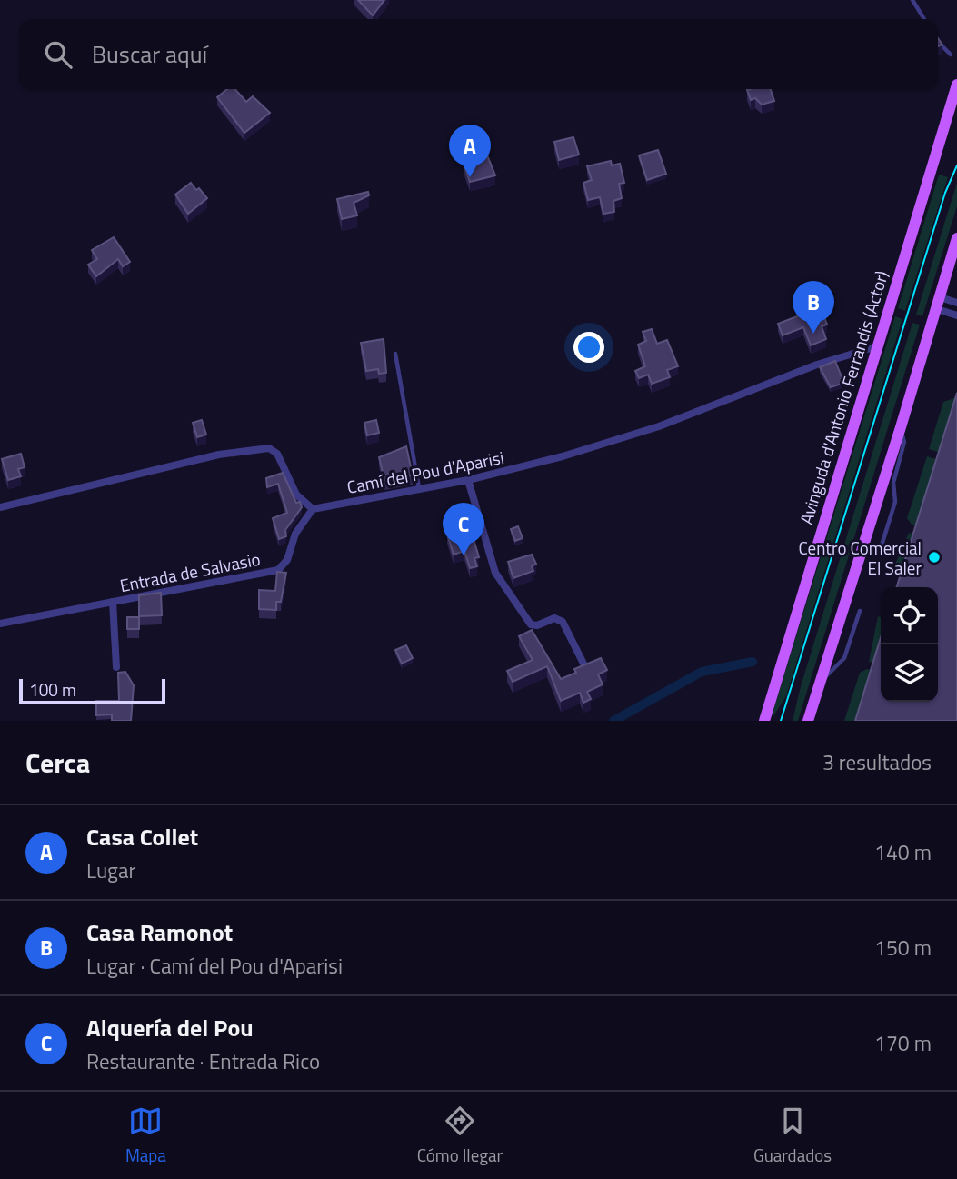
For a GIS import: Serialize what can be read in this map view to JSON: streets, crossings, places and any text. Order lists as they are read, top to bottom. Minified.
{"streets":{"main road":["Avinguda d'Antonio Ferrandis (Actor)"],"street":["Camí del Pou d'Aparisi","Entrada de Salvasio"]},"crossings":[["Avinguda d'Antonio Ferrandis (Actor)","Camí del Pou d'Aparisi"],["Camí del Pou d'Aparisi","Entrada de Salvasio"]],"places":["Centro Comercial El Saler"],"scale_bar":"100 m","page":{"search":"Buscar aquí","pins":["A","B","C"],"scale":"100 m","heading":["Cerca","3 resultados"],"list":[{"mark":"A","name":"Casa Collet","note":"Lugar","value":"140 m"},{"mark":"B","name":"Casa Ramonot","note":"Lugar · Camí del Pou d'Aparisi","value":"150 m"},{"mark":"C","name":"Alquería del Pou","note":"Restaurante · Entrada Rico","value":"170 m"}],"nav":["Mapa","Cómo llegar","Guardados"]}}
